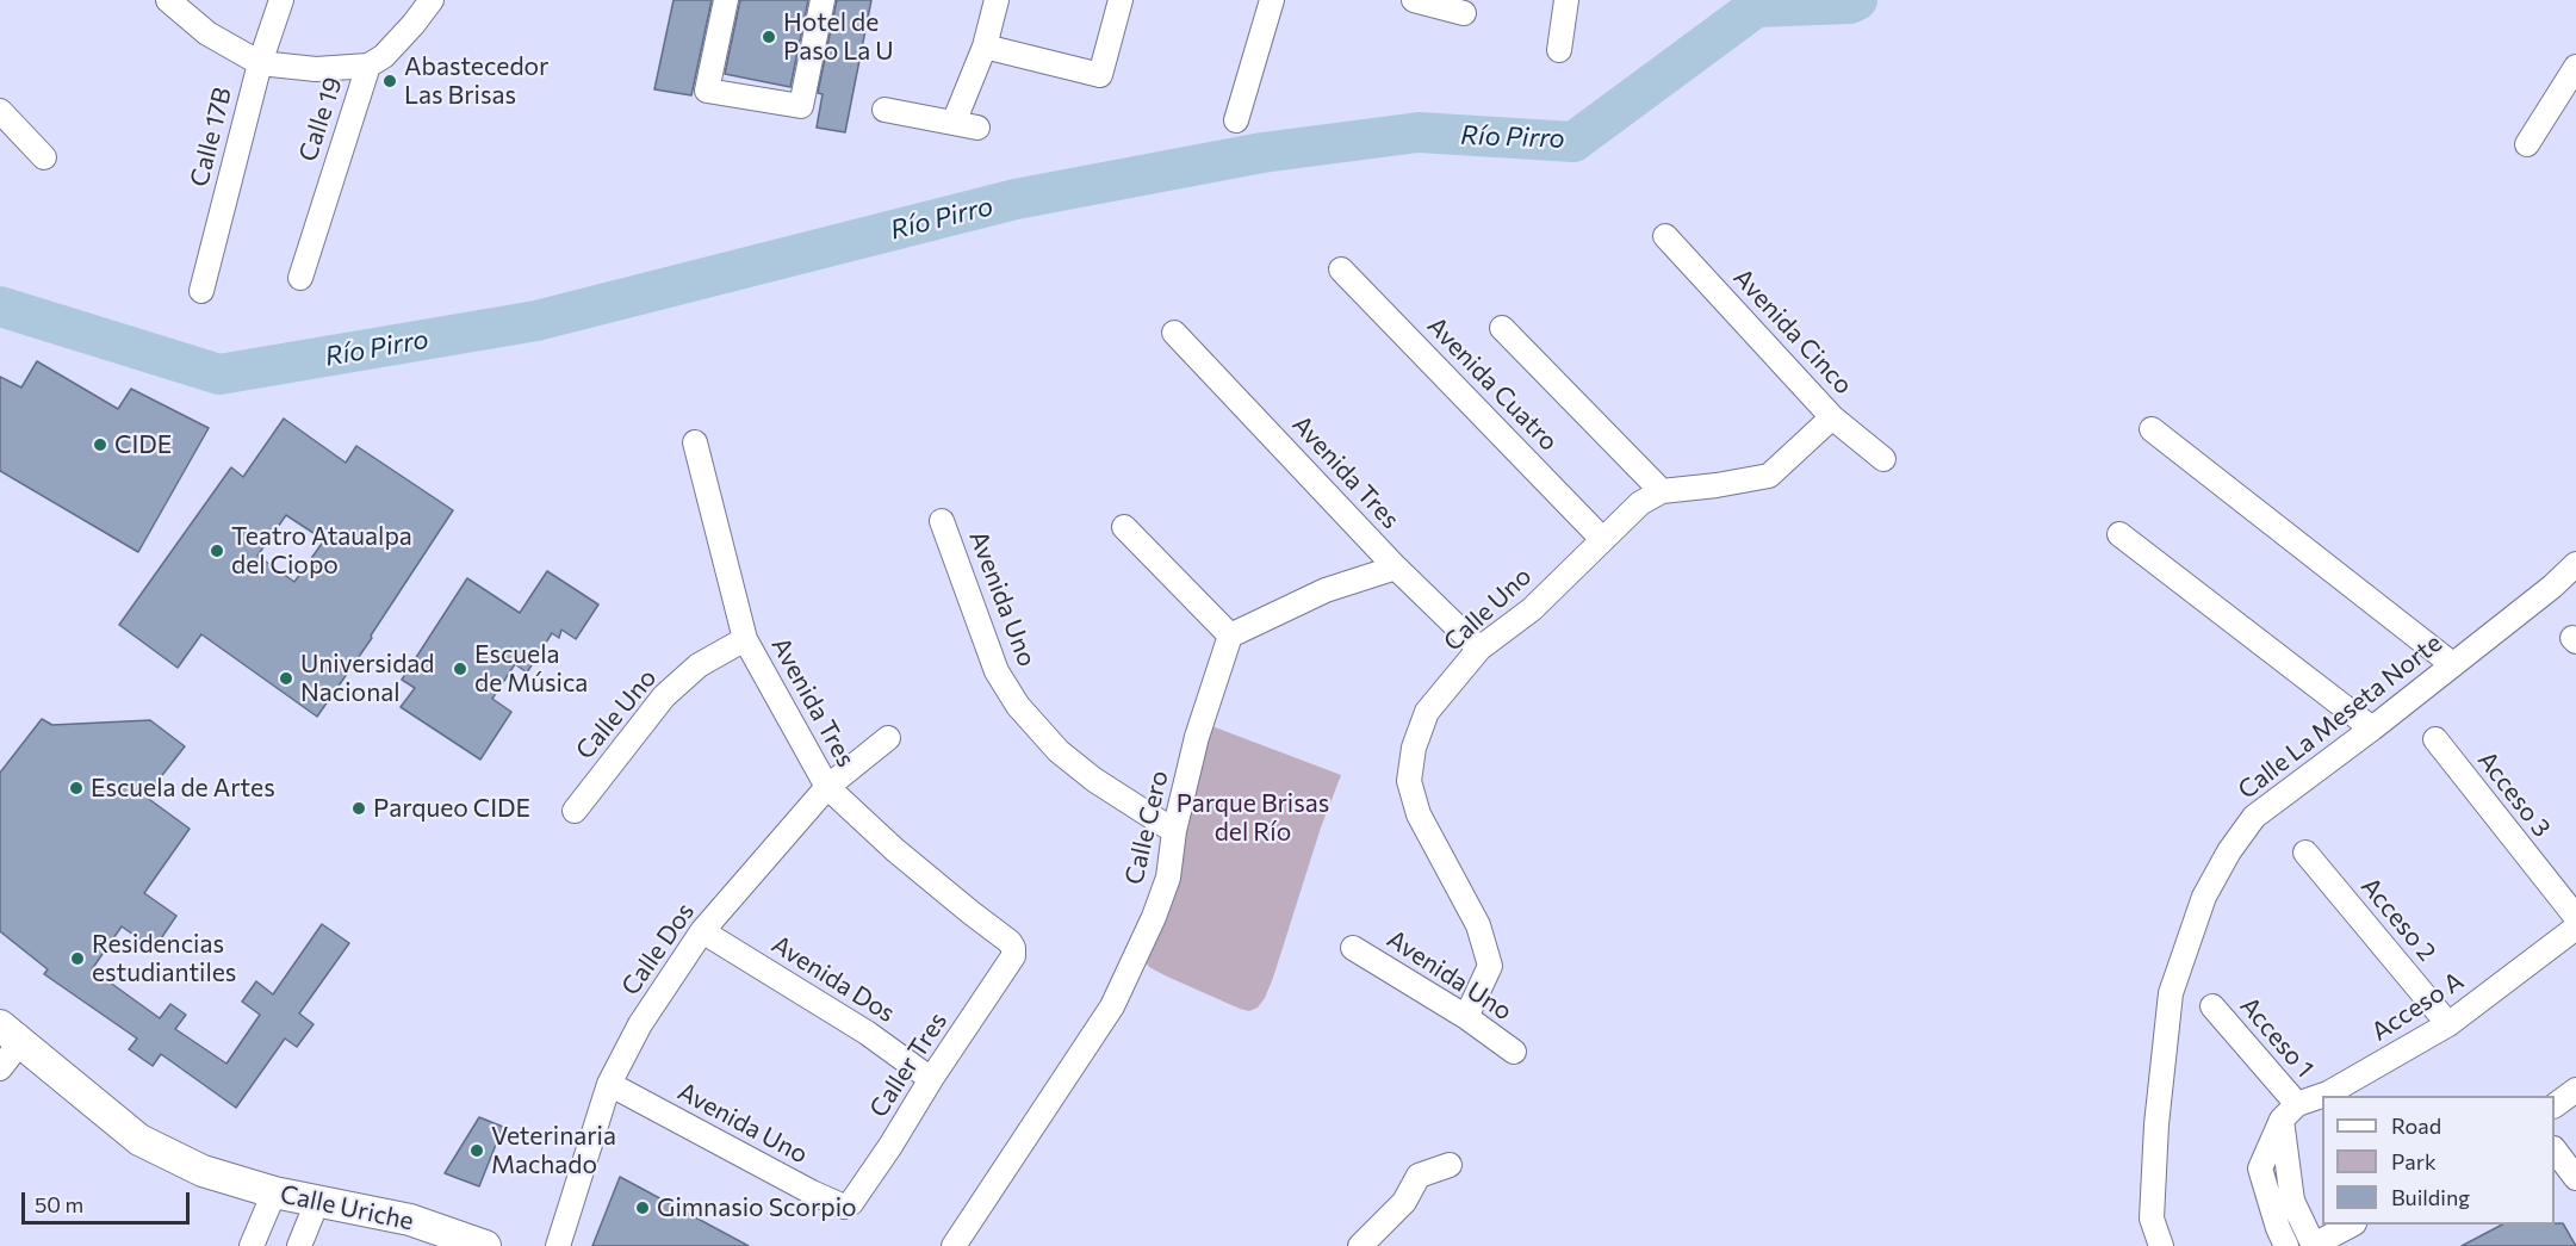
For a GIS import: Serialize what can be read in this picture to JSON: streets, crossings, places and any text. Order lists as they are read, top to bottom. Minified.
{"streets":{"main road":["Calle Uriche"],"street":["Calle 19","Calle 17B","Avenida Cinco","Avenida Cuatro","Avenida Tres","Avenida Uno","Calle Uno","Calle La Meseta Norte","Acceso 3","Calle Cero","Acceso 2","Calle Dos","Avenida Dos","Acceso A","Acceso 1","Caller Tres"]},"crossings":[["Avenida Cinco","Calle Uno"],["Avenida Cuatro","Calle Uno"],["Avenida Tres","Calle Uno"],["Avenida Tres","Calle Dos"],["Avenida Tres","Caller Tres"],["Avenida Uno","Calle Uno"],["Avenida Uno","Calle Cero"],["Avenida Uno","Calle Dos"],["Avenida Uno","Caller Tres"],["Acceso 2","Acceso A"],["Calle Dos","Avenida Dos"],["Avenida Dos","Caller Tres"],["Acceso A","Acceso 1"]],"water":["Río Pirro"],"parks":["Parque Brisas del Río"],"places":["Hotel de Paso La U","Abastecedor Las Brisas","CIDE","Teatro Ataualpa del Ciopo","Escuela de Música","Universidad Nacional","Escuela de Artes","Parqueo CIDE","Residencias estudiantiles","Veterinaria Machado","Gimnasio Scorpio"],"legend":["Road","Park","Building"],"scale_bar":"50 m"}
